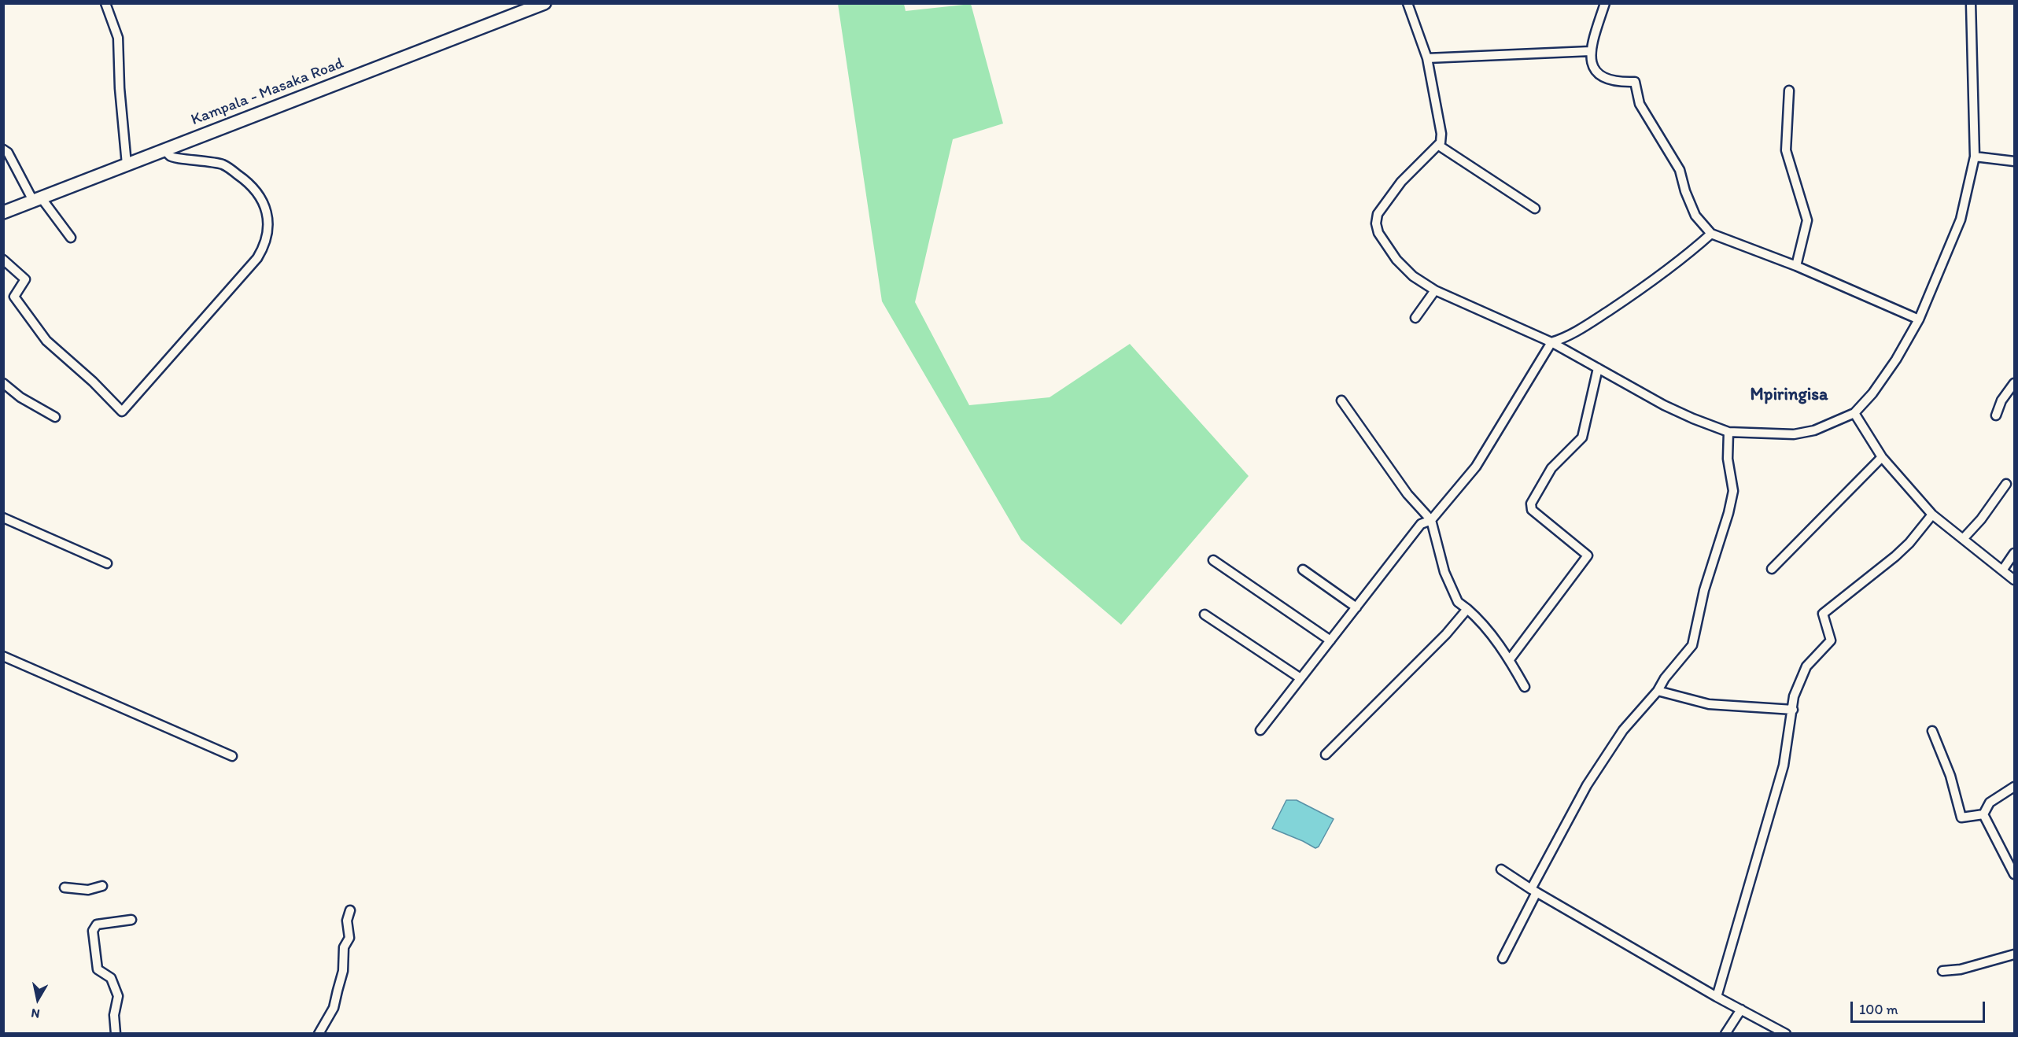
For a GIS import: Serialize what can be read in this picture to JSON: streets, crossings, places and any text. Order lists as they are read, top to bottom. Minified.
{"streets":{"main road":["Kampala - Masaka Road"]},"districts":["Mpiringisa"],"scale_bar":"100 m","north":"bottom"}
